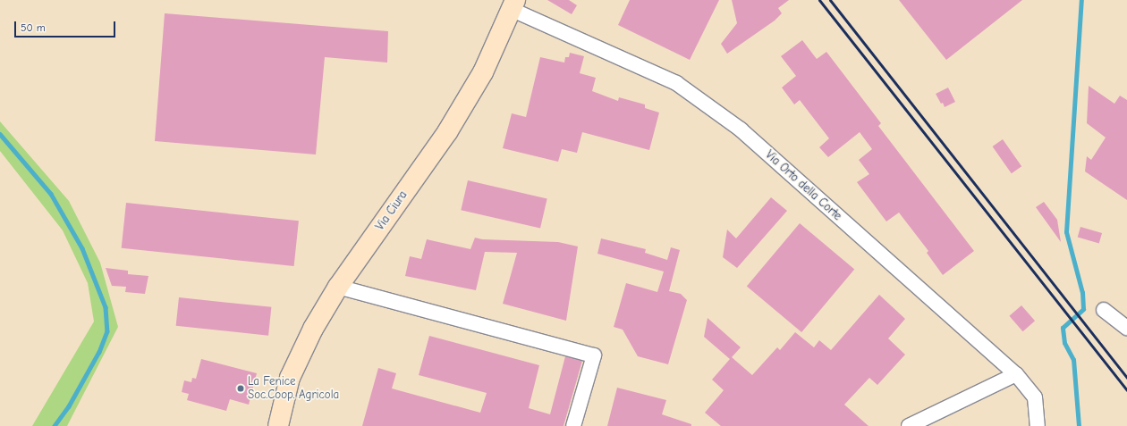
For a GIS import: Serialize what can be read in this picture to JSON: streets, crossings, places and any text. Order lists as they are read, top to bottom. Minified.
{"streets":{"main road":["Via Ciura"],"street":["Via Orto della Corte"]},"crossings":[["Via Orto della Corte","Via Ciura"]],"places":["La Fenice Soc.Coop. Agricola"],"scale_bar":"50 m"}
